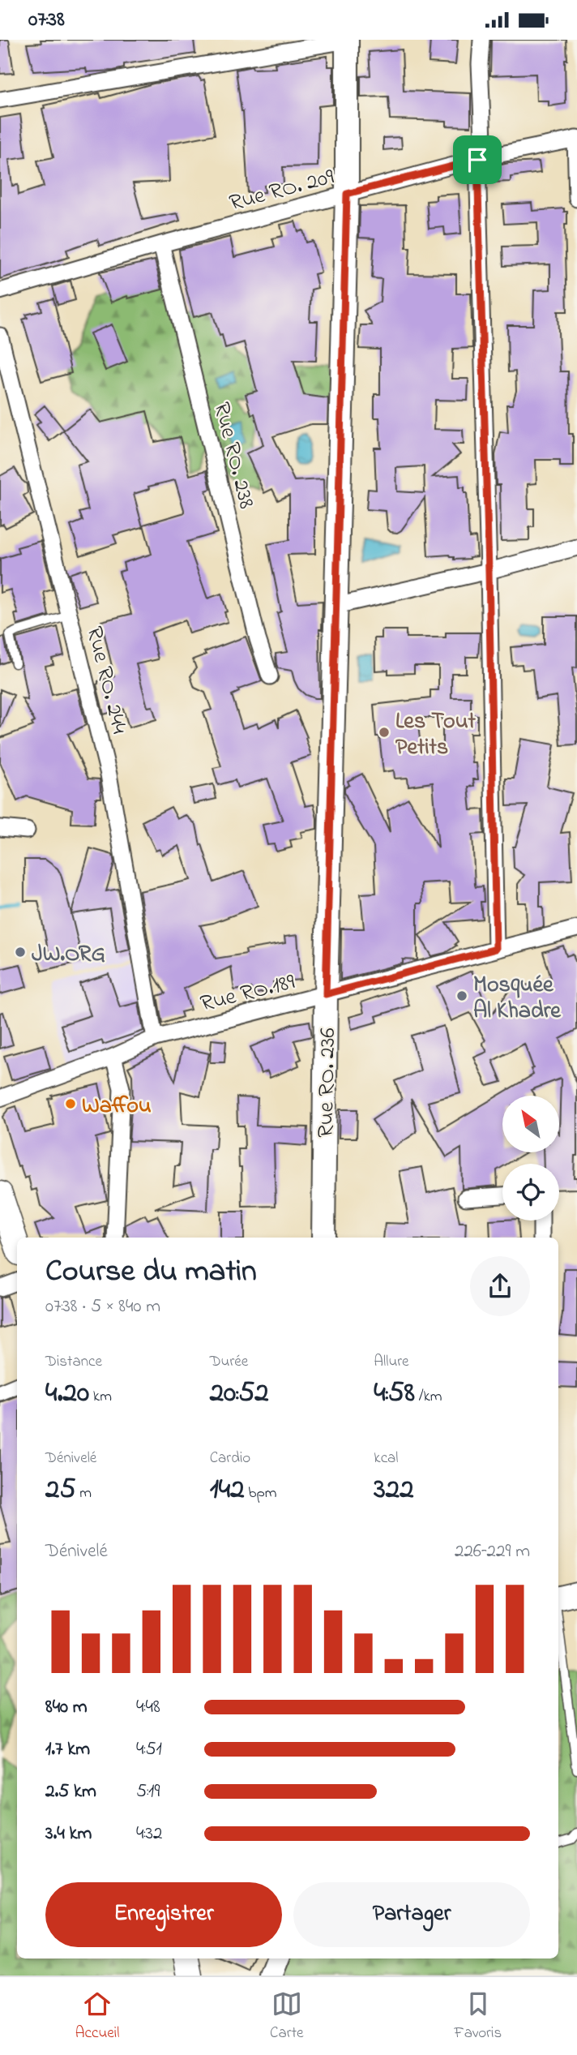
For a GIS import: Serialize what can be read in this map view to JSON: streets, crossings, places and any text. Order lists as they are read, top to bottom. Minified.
{"streets":{"street":["Rue RO. 209","Rue RO. 238","Rue RO. 244","Rue RO.189","Rue RO. 236"]},"crossings":[["Rue RO. 209","Rue RO. 238"],["Rue RO. 209","Rue RO. 236"],["Rue RO. 244","Rue RO.189"],["Rue RO.189","Rue RO. 236"]],"places":["Les Tout Petits","JW.ORG","Mosquée Al Khadre","Waffou"],"north":"top left","page":{"status":"07:38","heading":["Course du matin","07:38 · 5 × 840 m"],"stats":[["Distance","4.20 km"],["Durée","20:52"],["Allure","4:58 /km"],["Dénivelé","25 m"],["Cardio","142 bpm"],["kcal","322"]],"chart":["Dénivelé","226–229 m"],"list":[{"name":"840 m","note":"4:48"},{"name":"1.7 km","note":"4:51"},{"name":"2.5 km","note":"5:19"},{"name":"3.4 km","note":"4:32"}],"buttons":["Enregistrer","Partager"],"tabs":["Accueil","Carte","Favoris"]}}
